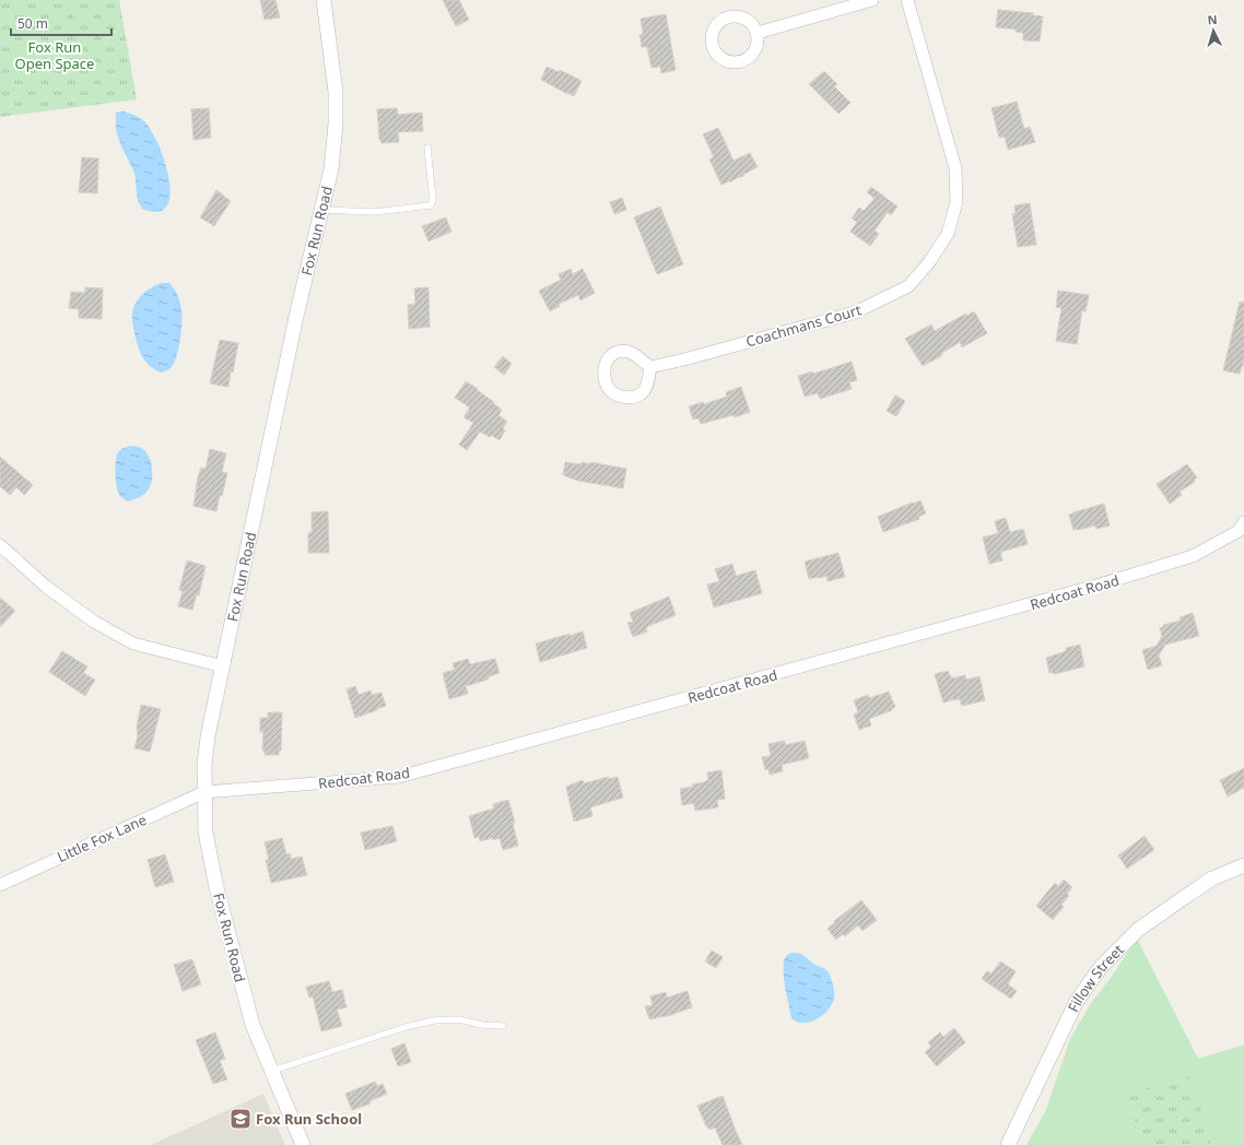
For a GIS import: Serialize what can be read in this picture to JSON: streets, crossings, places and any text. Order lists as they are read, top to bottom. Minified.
{"streets":{"street":["Fox Run Road","Coachmans Court","Redcoat Road","Little Fox Lane","Fillow Street"]},"crossings":[["Fox Run Road","Redcoat Road"],["Fox Run Road","Little Fox Lane"],["Redcoat Road","Little Fox Lane"]],"parks":["Fox Run Open Space"],"places":{"school or university":["Fox Run School"]},"scale_bar":"50 m","north":"top"}
